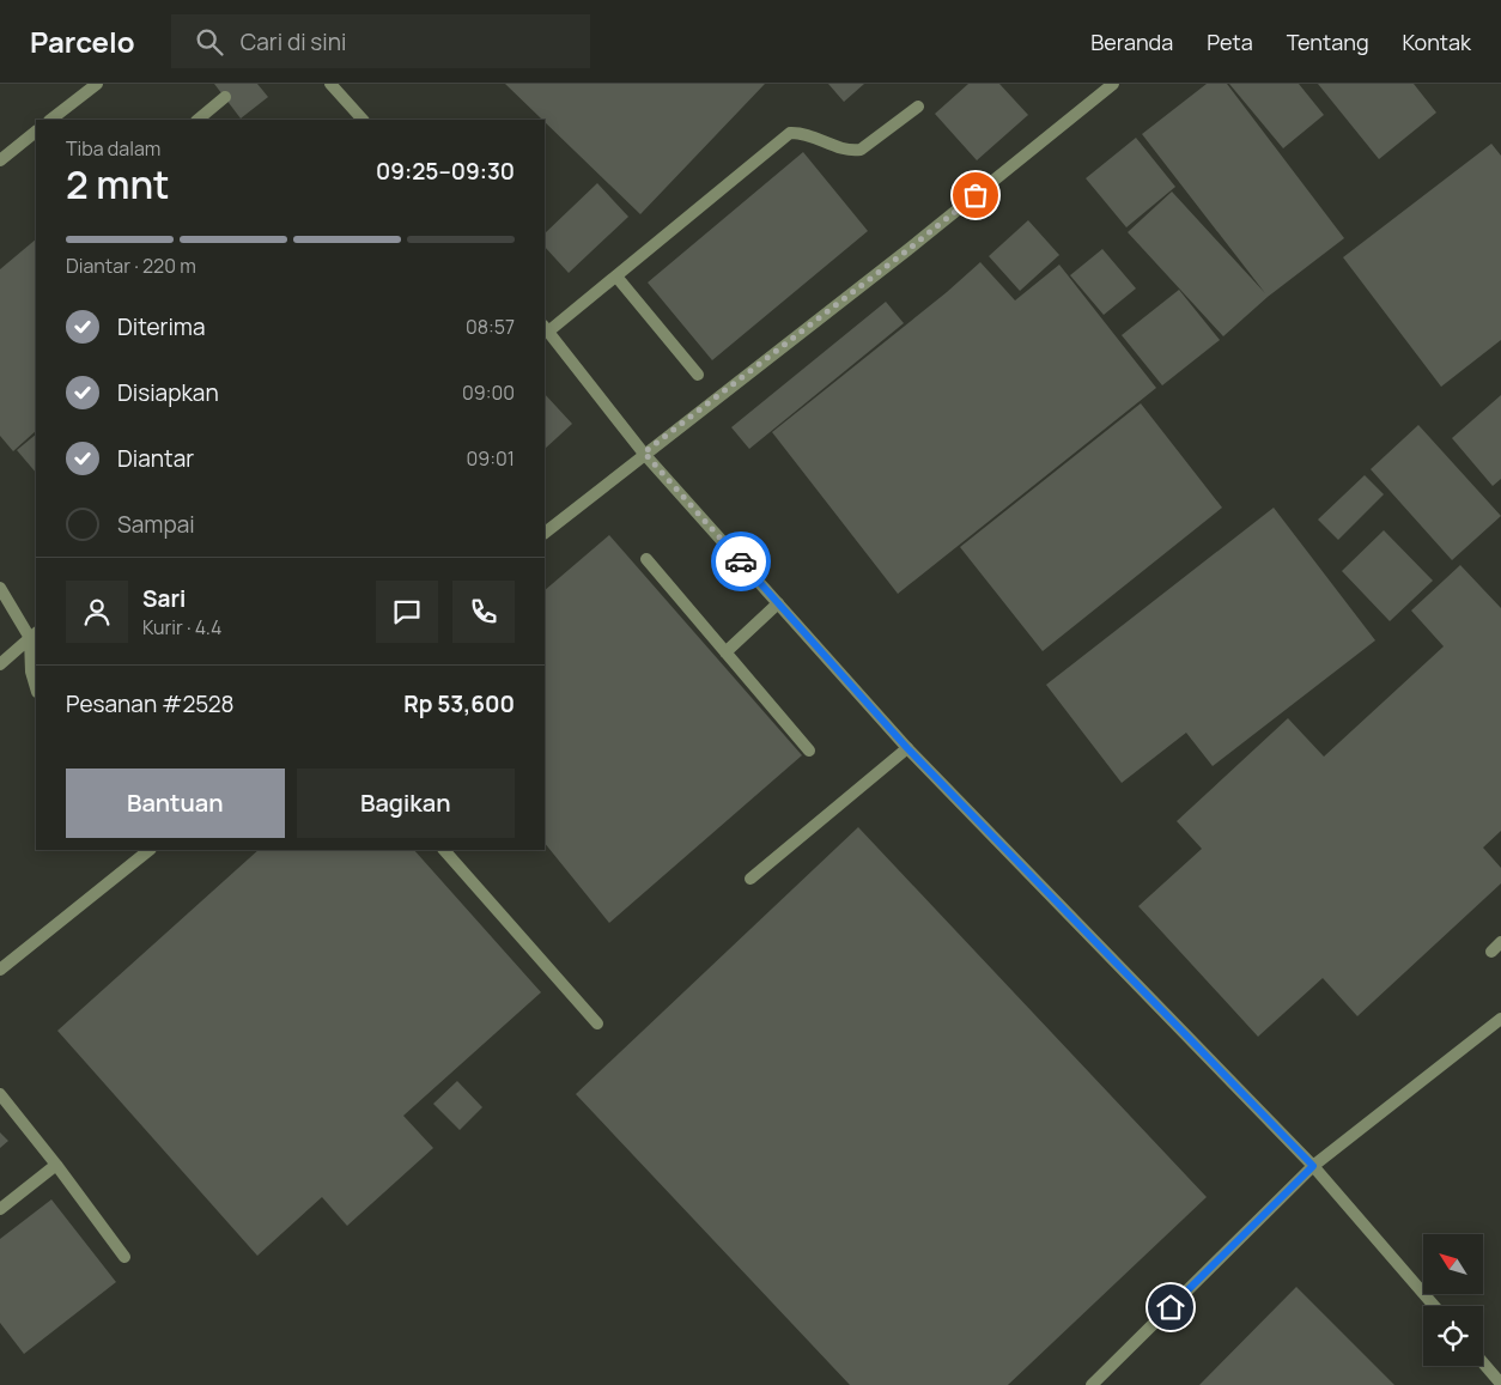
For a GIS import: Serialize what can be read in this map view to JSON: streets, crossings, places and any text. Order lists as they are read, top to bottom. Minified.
{"north":"top left","page":{"header":"Parcelo","search":"Cari di sini","nav":["Beranda","Peta","Tentang","Kontak"],"heading":["2 mnt","Tiba dalam","09:25–09:30"],"panel":["Sari","Kurir · 4.4","Pesanan #2528","Rp 53,600"],"bar":"Diantar · 220 m","list":[["Diterima","08:57"],["Disiapkan","09:00"],["Diantar","09:01"],"Sampai"],"buttons":["Bantuan","Bagikan"]}}
